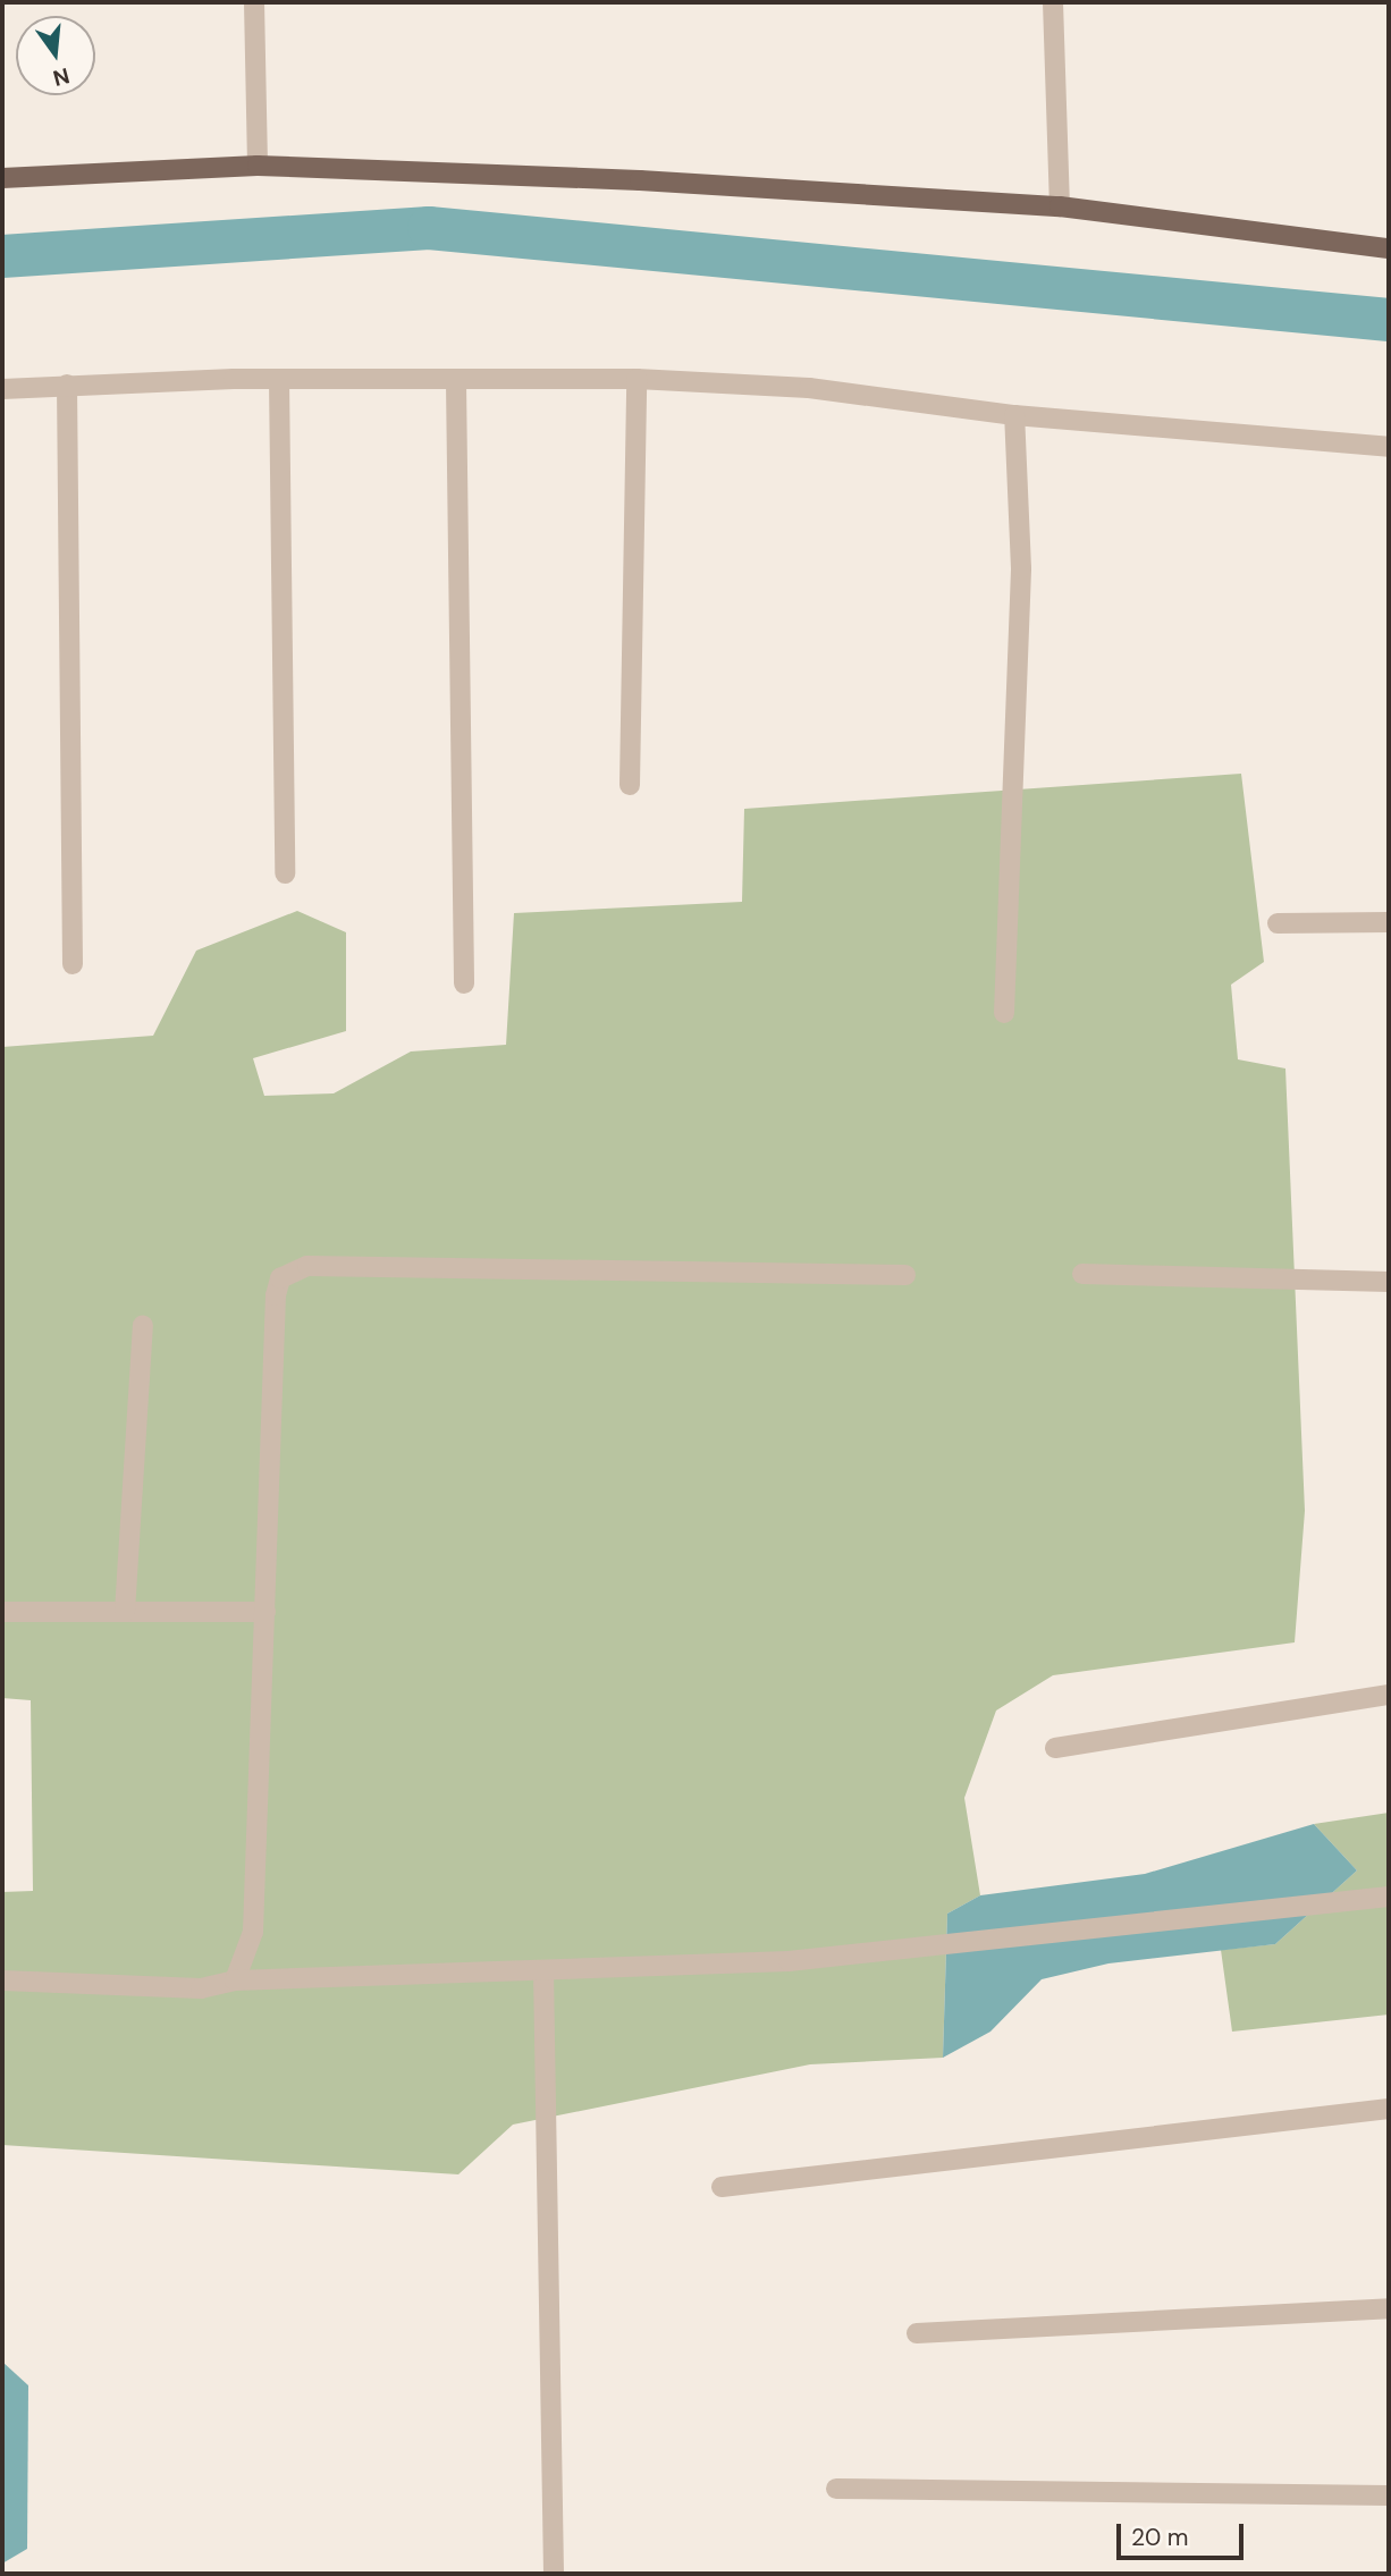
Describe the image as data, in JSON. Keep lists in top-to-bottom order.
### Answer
{
  "scale_bar": "20 m",
  "north": "bottom"
}
